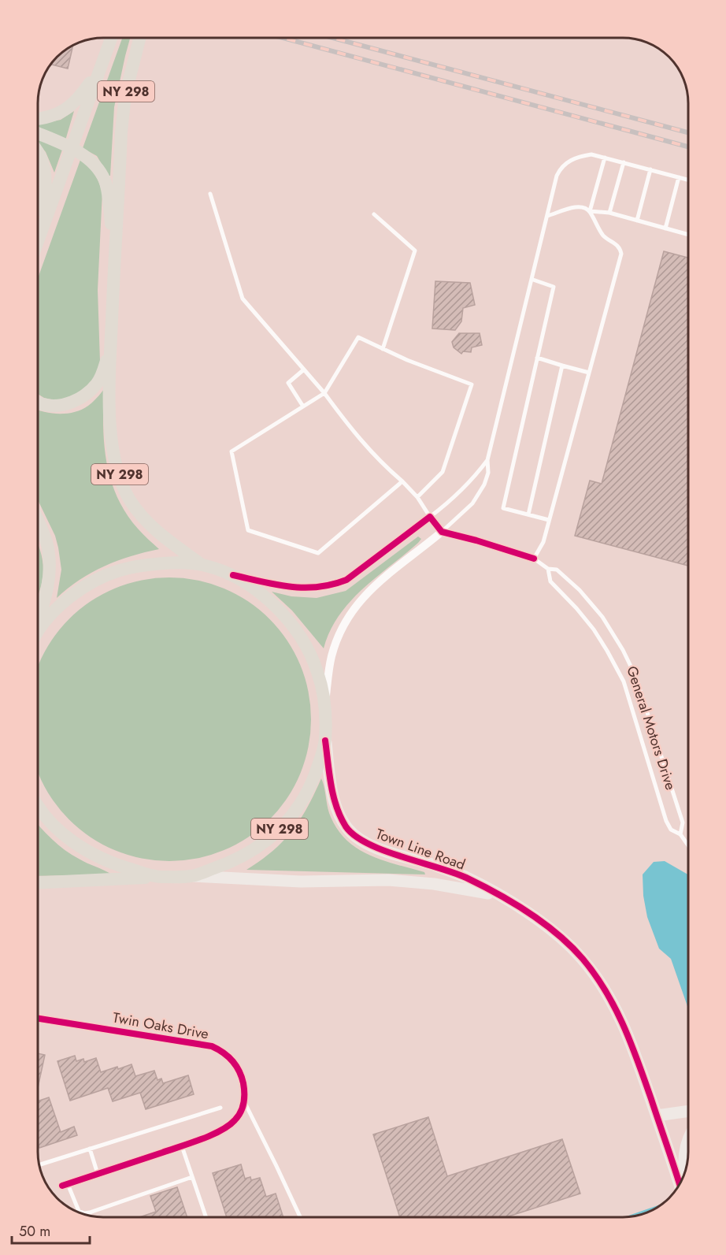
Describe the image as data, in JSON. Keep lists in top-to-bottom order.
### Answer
{
  "streets": {
    "main road": ["NY 298"],
    "street": ["General Motors Drive", "Town Line Road", "Twin Oaks Drive"]
  },
  "crossings": [
    ["NY 298", "Town Line Road"]
  ],
  "scale_bar": "50 m"
}
